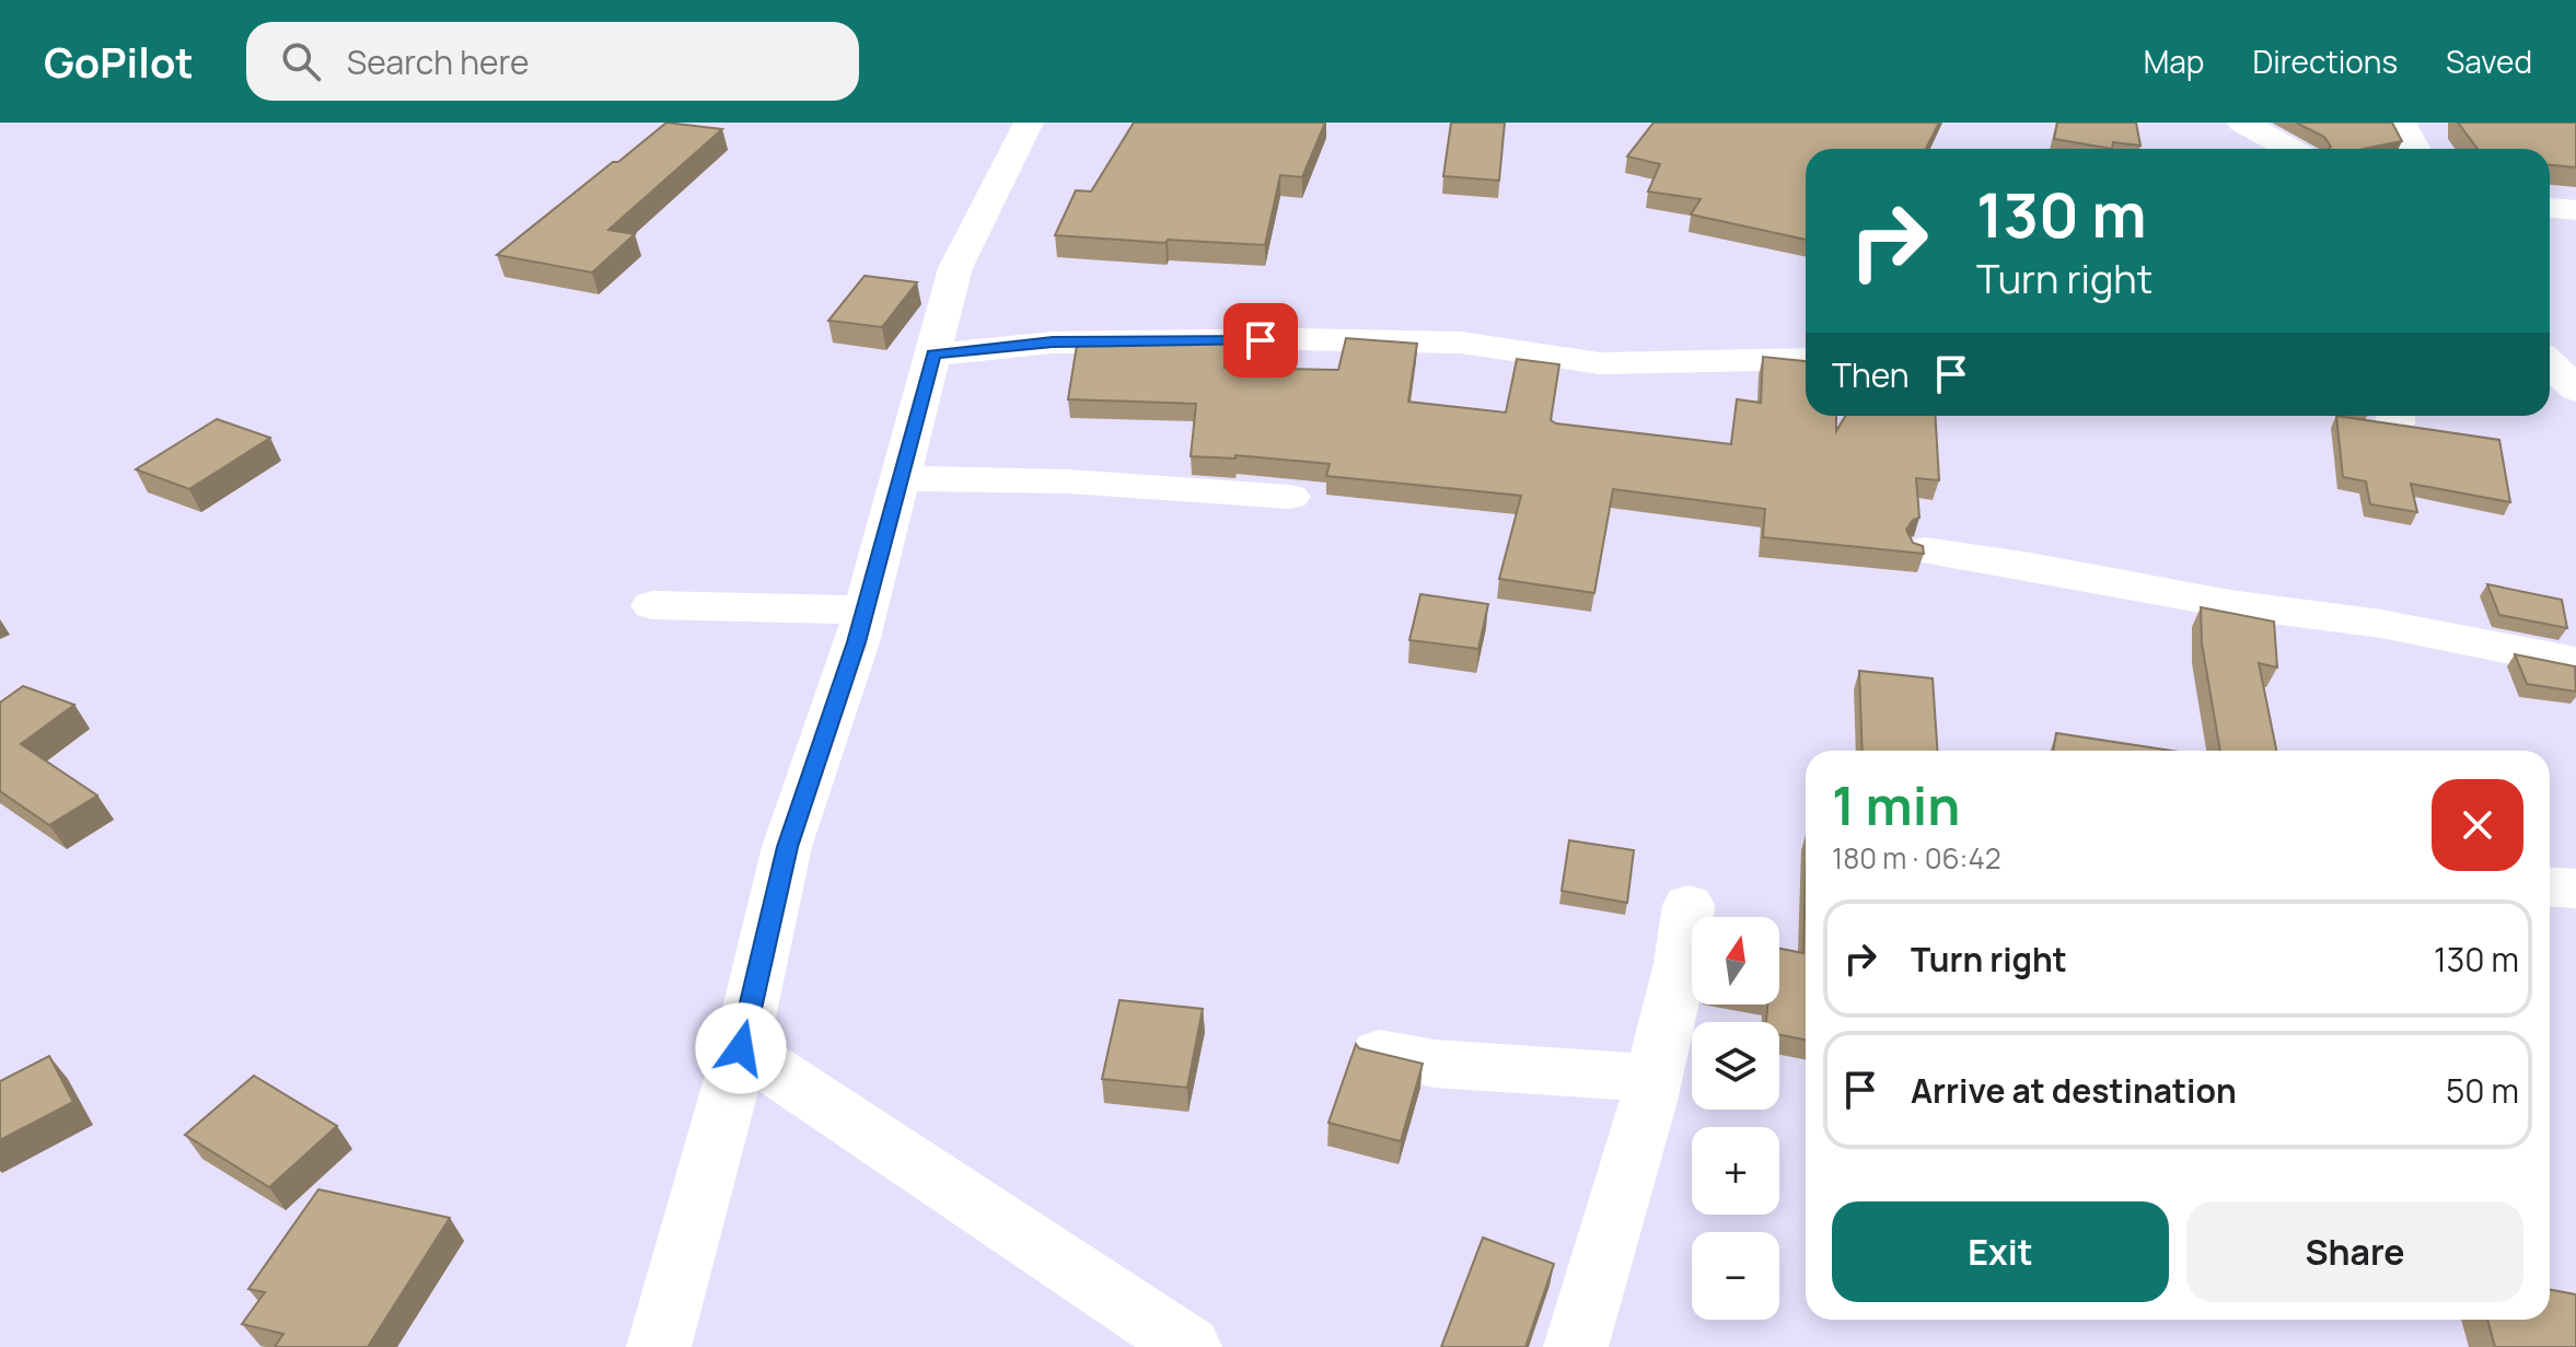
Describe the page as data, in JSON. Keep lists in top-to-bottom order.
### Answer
{
  "north": "top",
  "page": {
    "header": "GoPilot",
    "search": "Search here",
    "nav": ["Map", "Directions", "Saved"],
    "turn": ["130 m", "Turn right"],
    "then": "Then",
    "heading": ["1 min", "180 m · 06:42"],
    "list": [
      {
        "name": "Turn right",
        "value": "130 m"
      },
      {
        "name": "Arrive at destination",
        "value": "50 m"
      }
    ],
    "map_buttons": ["+", "−"],
    "buttons": ["Exit", "Share"]
  }
}
